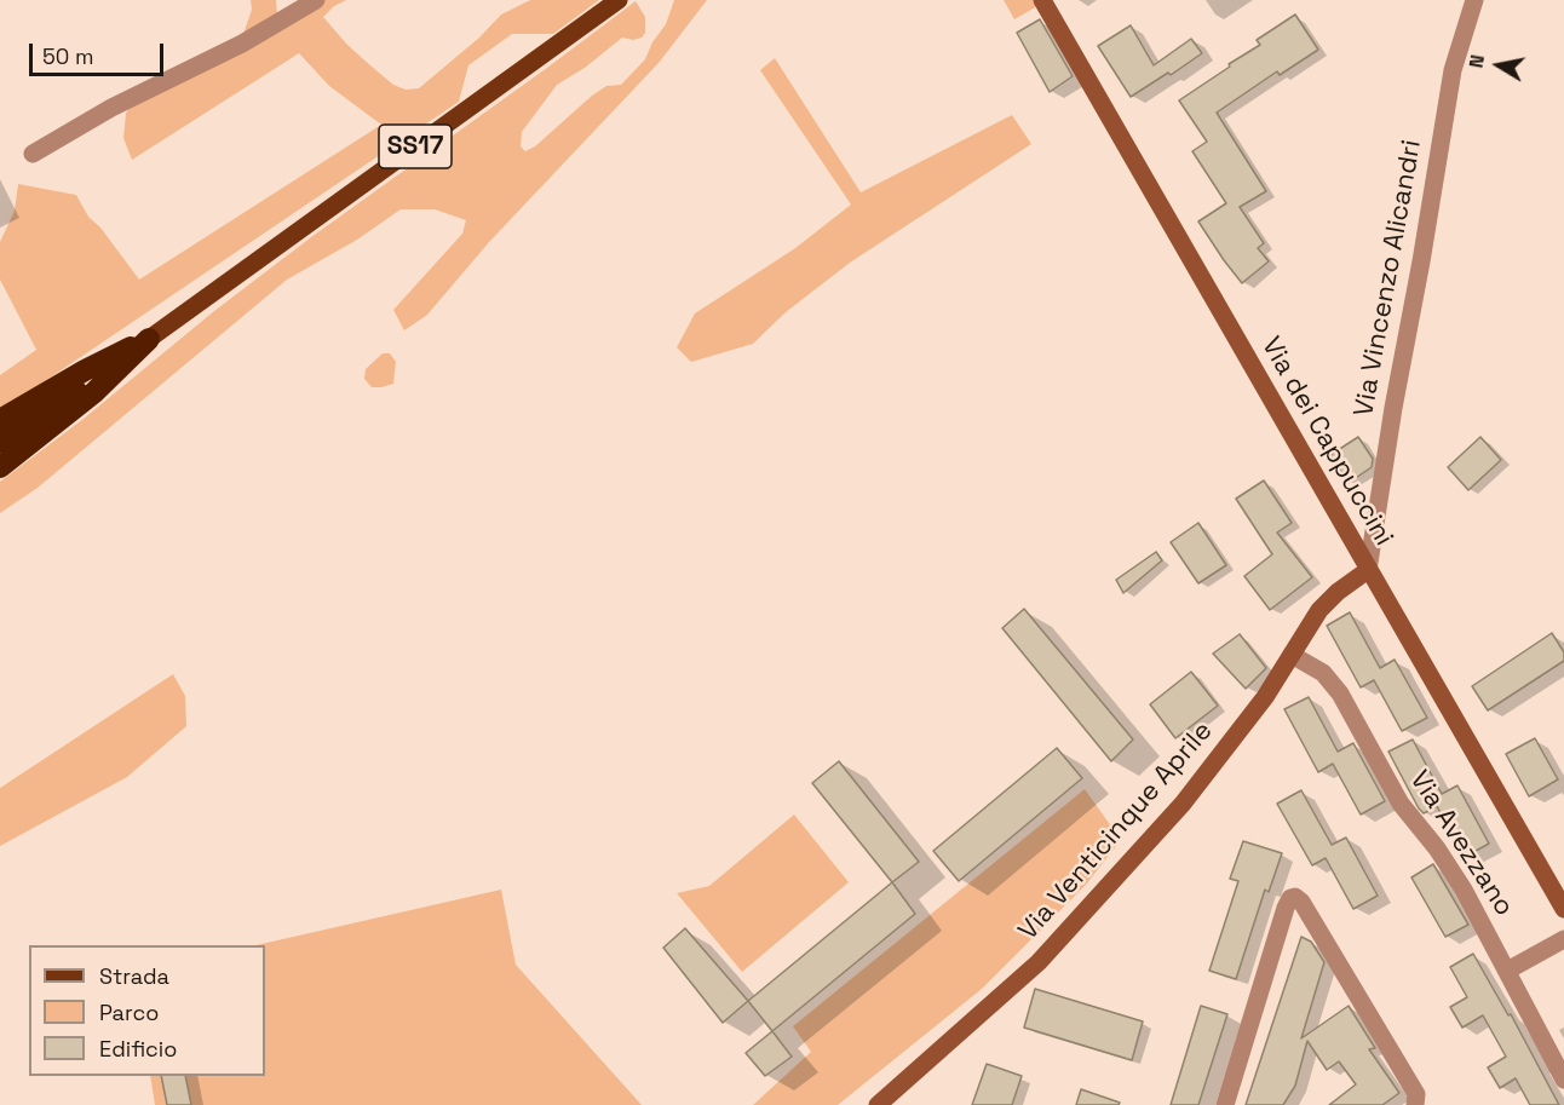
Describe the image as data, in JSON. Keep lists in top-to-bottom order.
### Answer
{
  "streets": {
    "highway": ["SS17"],
    "street": [
      "Via Vincenzo Alicandri",
      "Via dei Cappuccini",
      "Via Venticinque Aprile",
      "Via Avezzano"
    ]
  },
  "crossings": [
    ["Via Vincenzo Alicandri", "Via dei Cappuccini"],
    ["Via Vincenzo Alicandri", "Via Venticinque Aprile"],
    ["Via dei Cappuccini", "Via Venticinque Aprile"],
    ["Via Venticinque Aprile", "Via Avezzano"]
  ],
  "legend": ["Strada", "Parco", "Edificio"],
  "scale_bar": "50 m",
  "north": "left"
}
